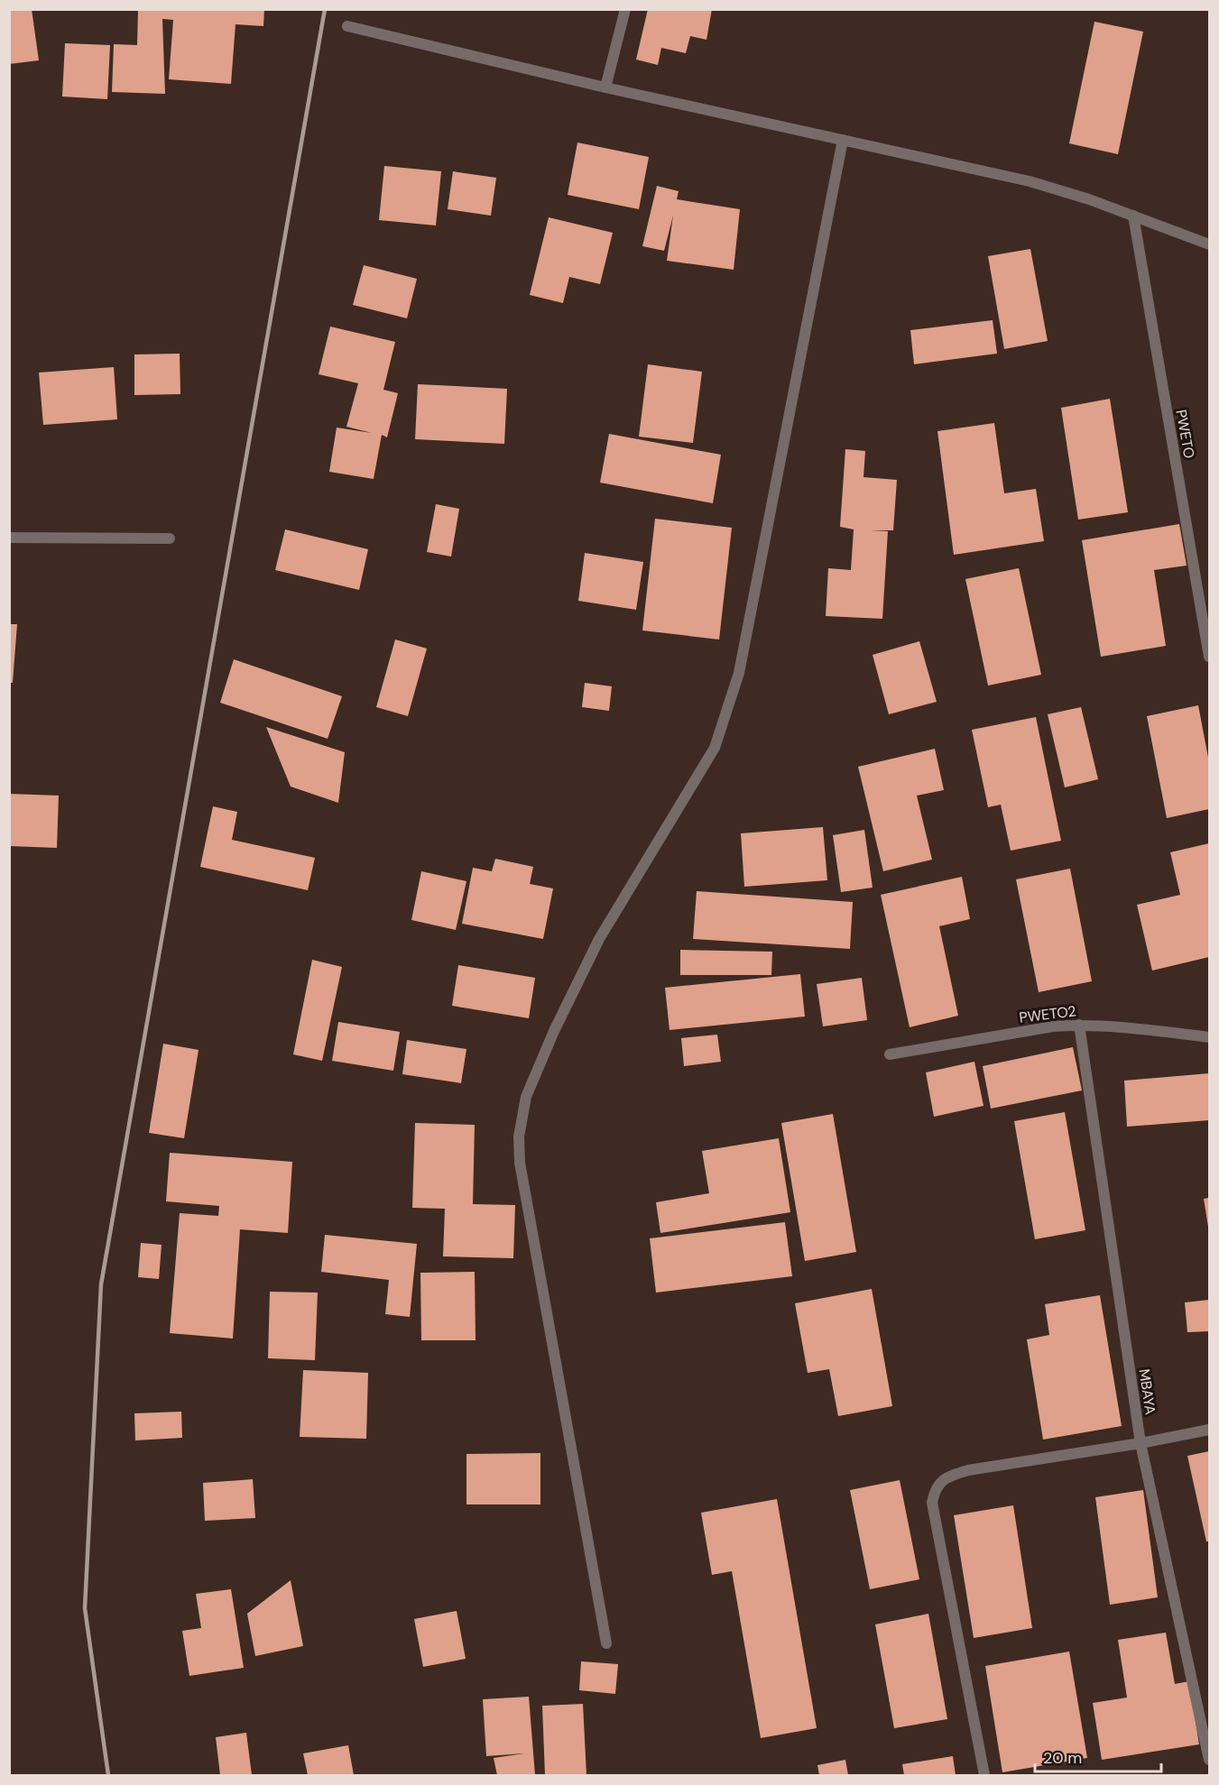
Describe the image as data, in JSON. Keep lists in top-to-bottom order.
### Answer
{
  "streets": {
    "street": ["PWETO", "PWETO2", "MBAYA"]
  },
  "crossings": [
    ["PWETO2", "MBAYA"]
  ],
  "scale_bar": "20 m"
}
